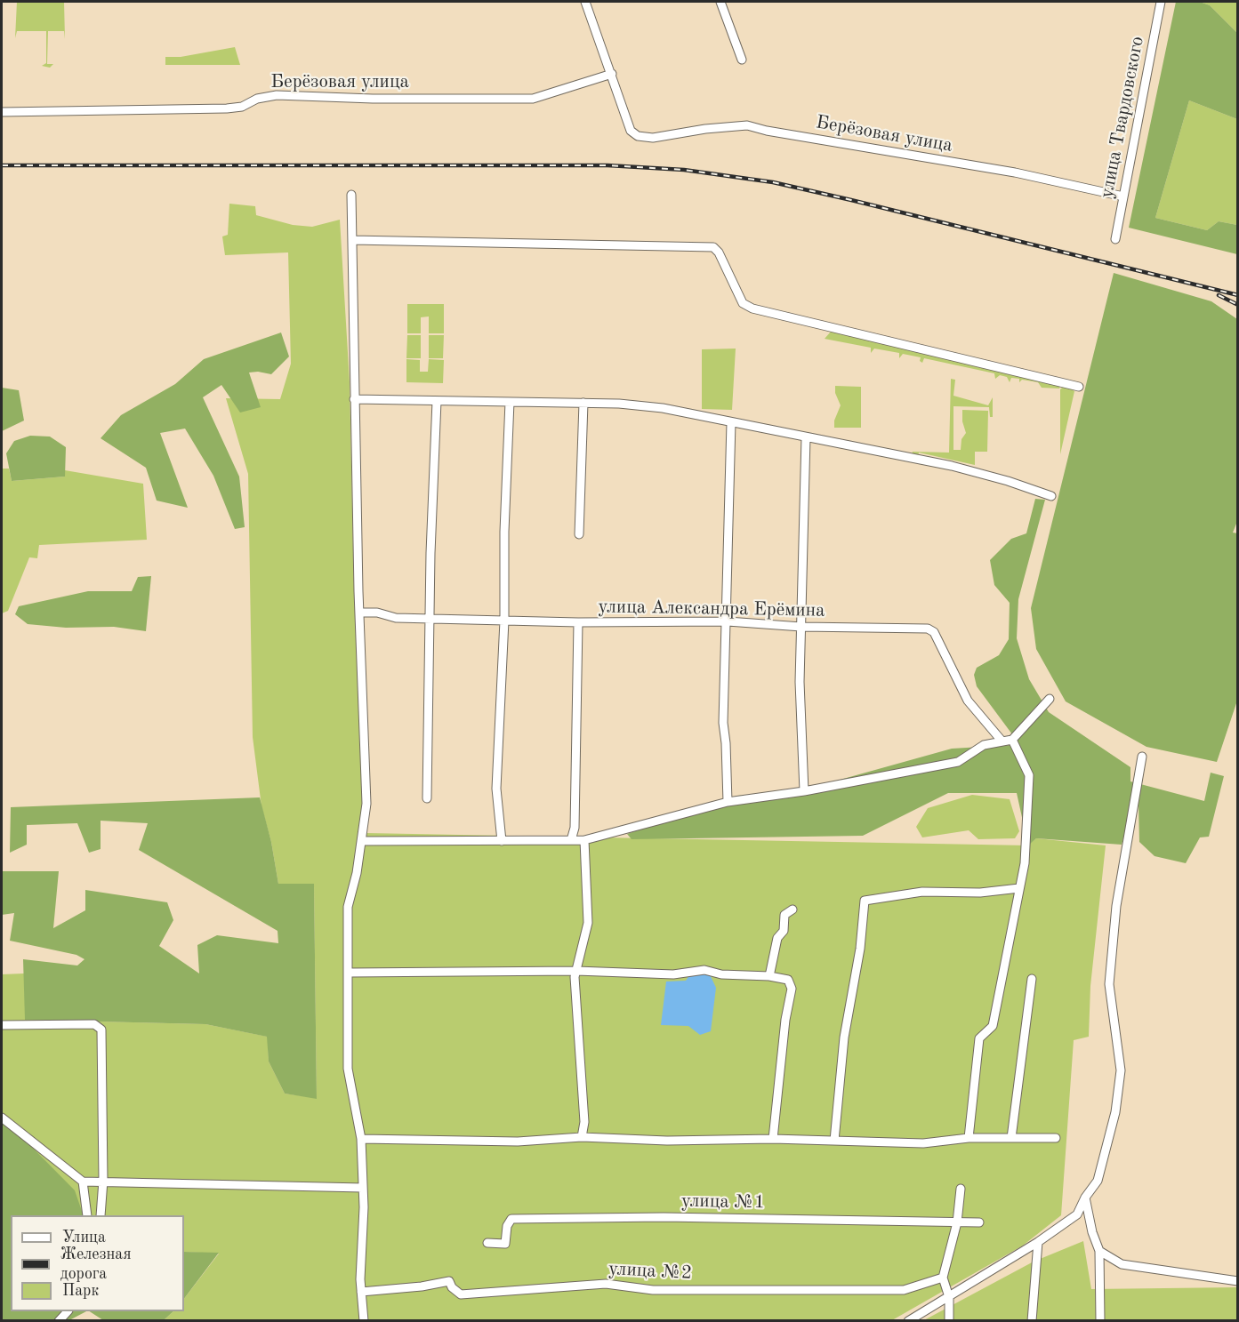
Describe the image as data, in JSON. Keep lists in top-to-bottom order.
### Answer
{
  "streets": {
    "street": [
      "Берёзовая улица",
      "улица Твардовского",
      "улица Александра Ерёмина",
      "улица №1",
      "улица №2"
    ]
  },
  "crossings": [
    ["Берёзовая улица", "улица Твардовского"]
  ],
  "legend": ["Улица", "Железная дорога", "Парк"]
}
